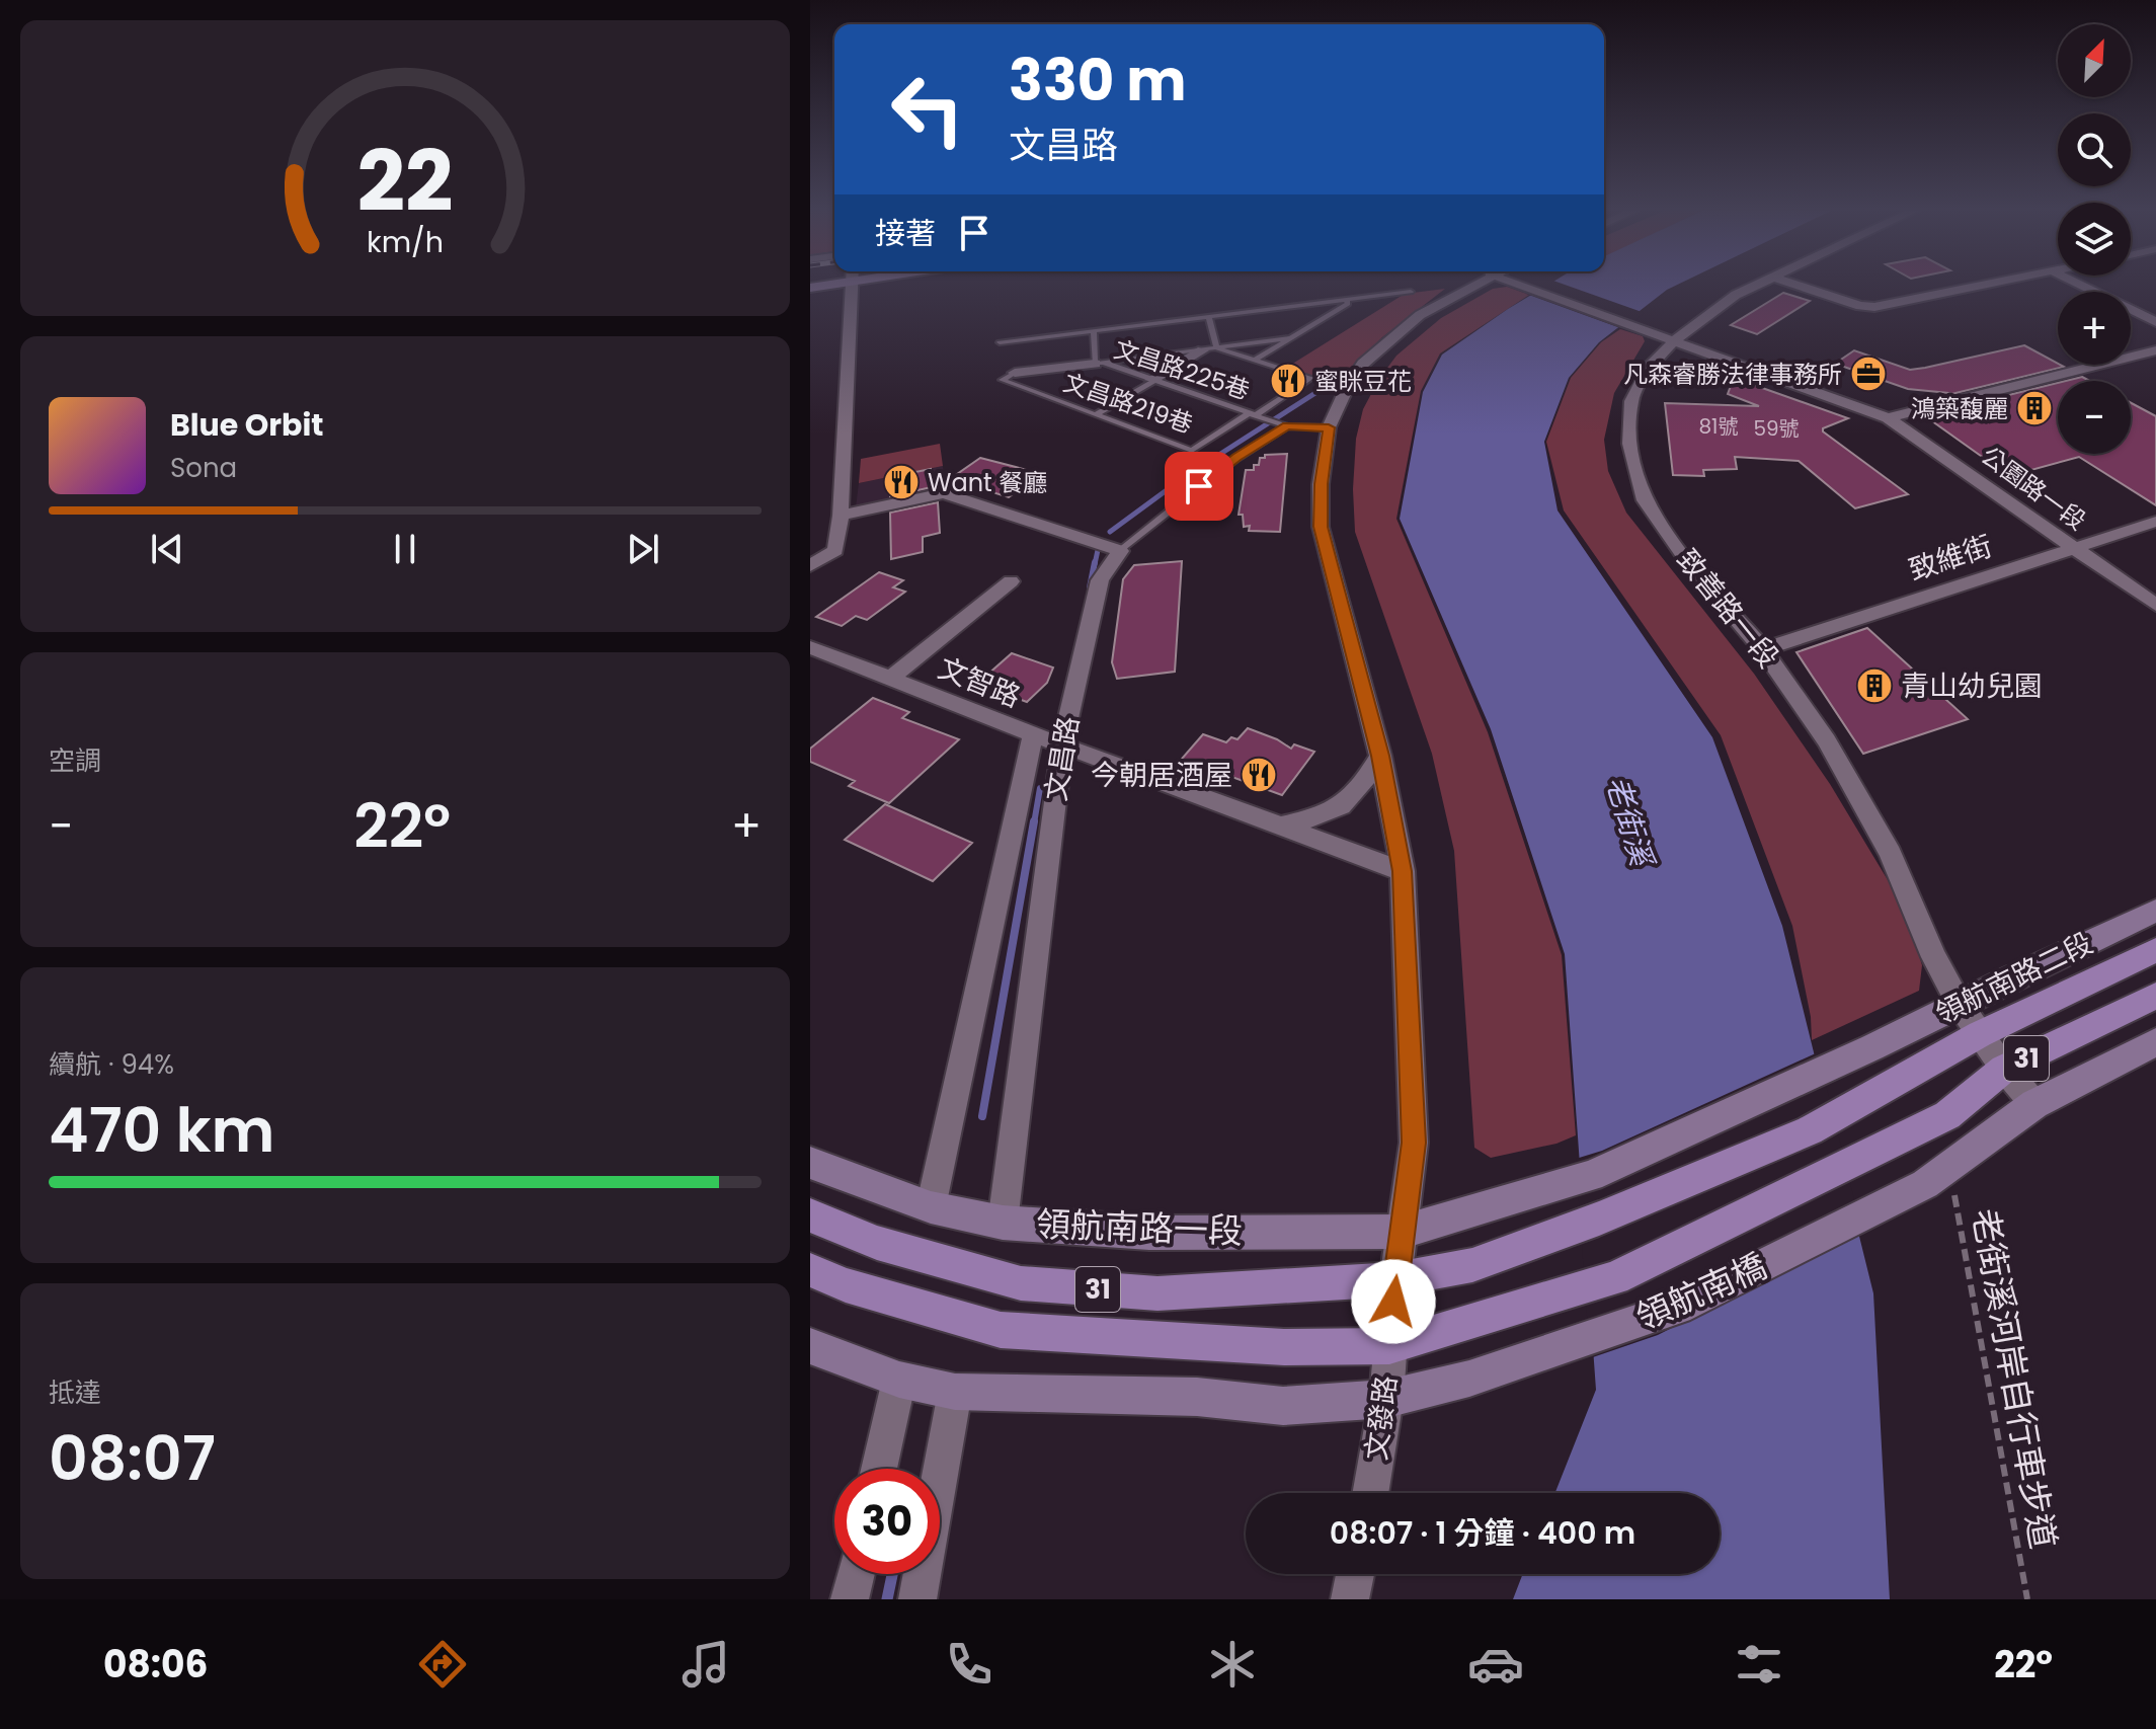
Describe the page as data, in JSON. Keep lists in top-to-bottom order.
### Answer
{
  "streets": {
    "main road": [
      "領航南路二段",
      "31",
      "領航南路一段",
      "領航南橋"
    ],
    "street": [
      "公園路一段",
      "致維街",
      "致善路一段",
      "文智路",
      "文昌路",
      "文發路"
    ],
    "lane": ["文昌路225巷", "文昌路219巷"],
    "path": ["老街溪河岸自行車步道"]
  },
  "crossings": [
    ["文昌路225巷", "文昌路219巷"],
    ["文昌路225巷", "文昌路"],
    ["公園路一段", "致維街"],
    ["公園路一段", "致善路一段"],
    ["致維街", "致善路一段"],
    ["致善路一段", "領航南路二段"],
    ["致善路一段", "31"],
    ["致善路一段", "領航南橋"],
    ["文智路", "文昌路"],
    ["文智路", "文發路"],
    ["文昌路", "領航南路一段"],
    ["領航南路二段", "領航南路一段"],
    ["31", "領航南橋"],
    ["31", "老街溪河岸自行車步道"],
    ["31", "文發路"],
    ["領航南路一段", "文發路"],
    ["領航南橋", "老街溪河岸自行車步道"],
    ["領航南橋", "文發路"]
  ],
  "water": ["老街溪"],
  "places": {
    "office": ["凡森睿勝法律事務所"],
    "restaurant": ["蜜眯豆花", "Want 餐廳", "今朝居酒屋"],
    "building": ["鴻築馥麗", "青山幼兒園"]
  },
  "house_numbers": ["81號", "59號"],
  "north": "top right",
  "page": {
    "map_buttons": ["+", "−"],
    "turn": ["330 m", "文昌路"],
    "then": "接著",
    "song": ["Blue Orbit", "Sona"],
    "tile": [
      "空調",
      ["續航 · 94%", "470 km"],
      ["抵達", "08:07"]
    ],
    "heat": ["−", "22°", "+"],
    "limit": "30",
    "trip": "08:07 · 1 分鐘 · 400 m",
    "tabs": ["08:06", "22°"],
    "gauge": ["22", "km/h"]
  }
}
